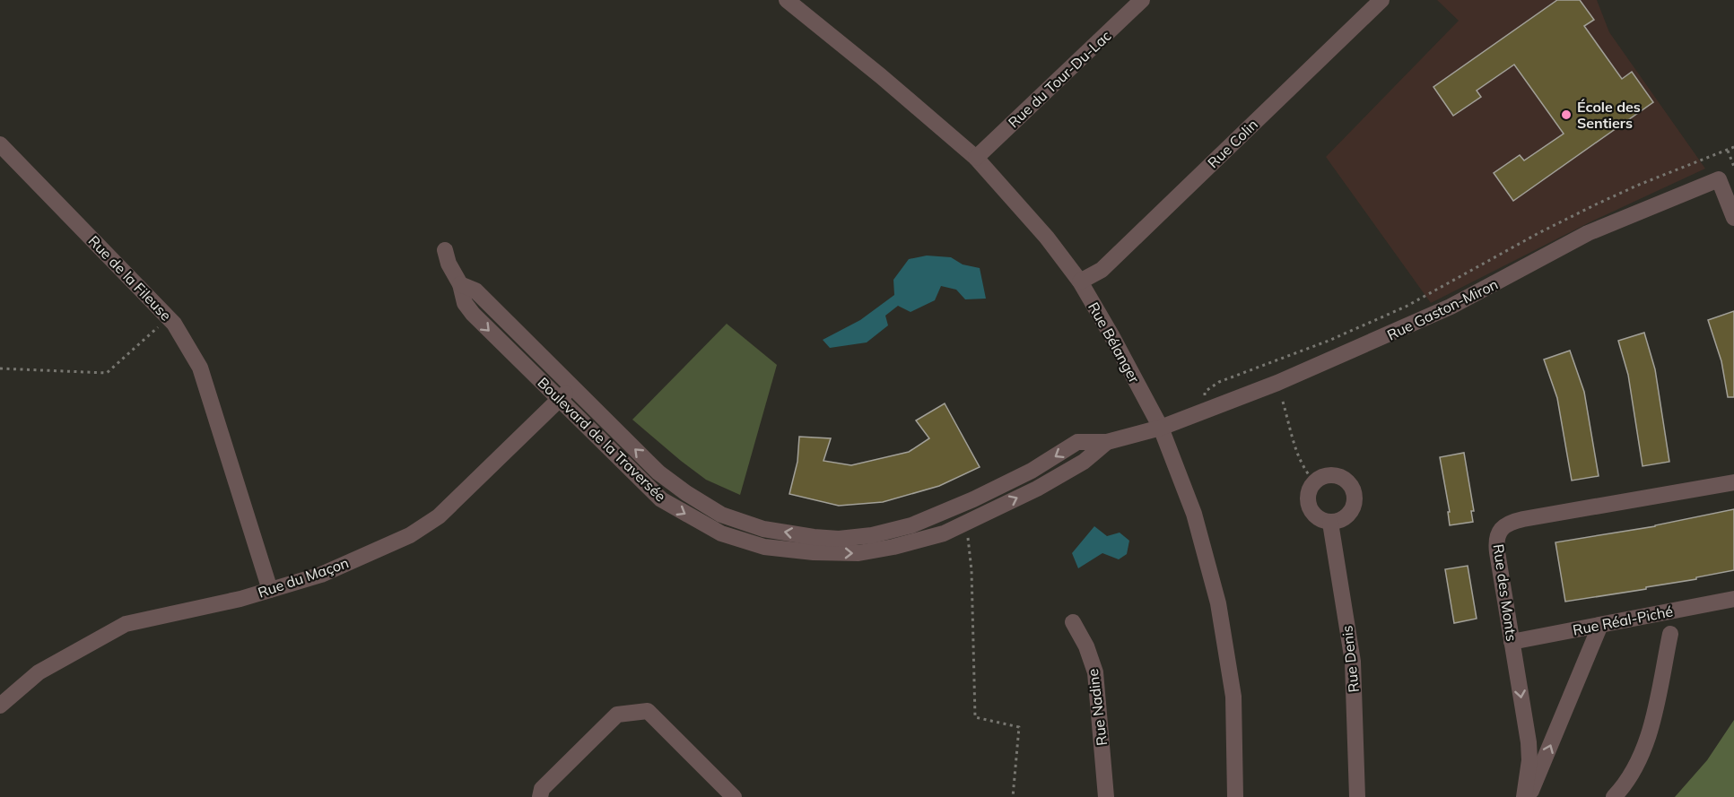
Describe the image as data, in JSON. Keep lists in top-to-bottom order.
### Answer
{
  "streets": {
    "street": [
      "Rue du Tour-Du-Lac",
      "Rue Colin",
      "Rue de la Fileuse",
      "Rue Gaston-Miron",
      "Rue Bélanger",
      "Boulevard de la Traversée",
      "Rue du Maçon",
      "Rue des Monts",
      "Rue Réal-Piché",
      "Rue Denis",
      "Rue Nadine"
    ]
  },
  "crossings": [
    ["Rue du Tour-Du-Lac", "Rue Bélanger"],
    ["Rue Colin", "Rue Bélanger"],
    ["Rue de la Fileuse", "Rue du Maçon"],
    ["Rue Gaston-Miron", "Rue Bélanger"],
    ["Rue Gaston-Miron", "Boulevard de la Traversée"],
    ["Rue Bélanger", "Boulevard de la Traversée"],
    ["Boulevard de la Traversée", "Rue du Maçon"],
    ["Rue des Monts", "Rue Réal-Piché"]
  ],
  "places": ["École des Sentiers"]
}
